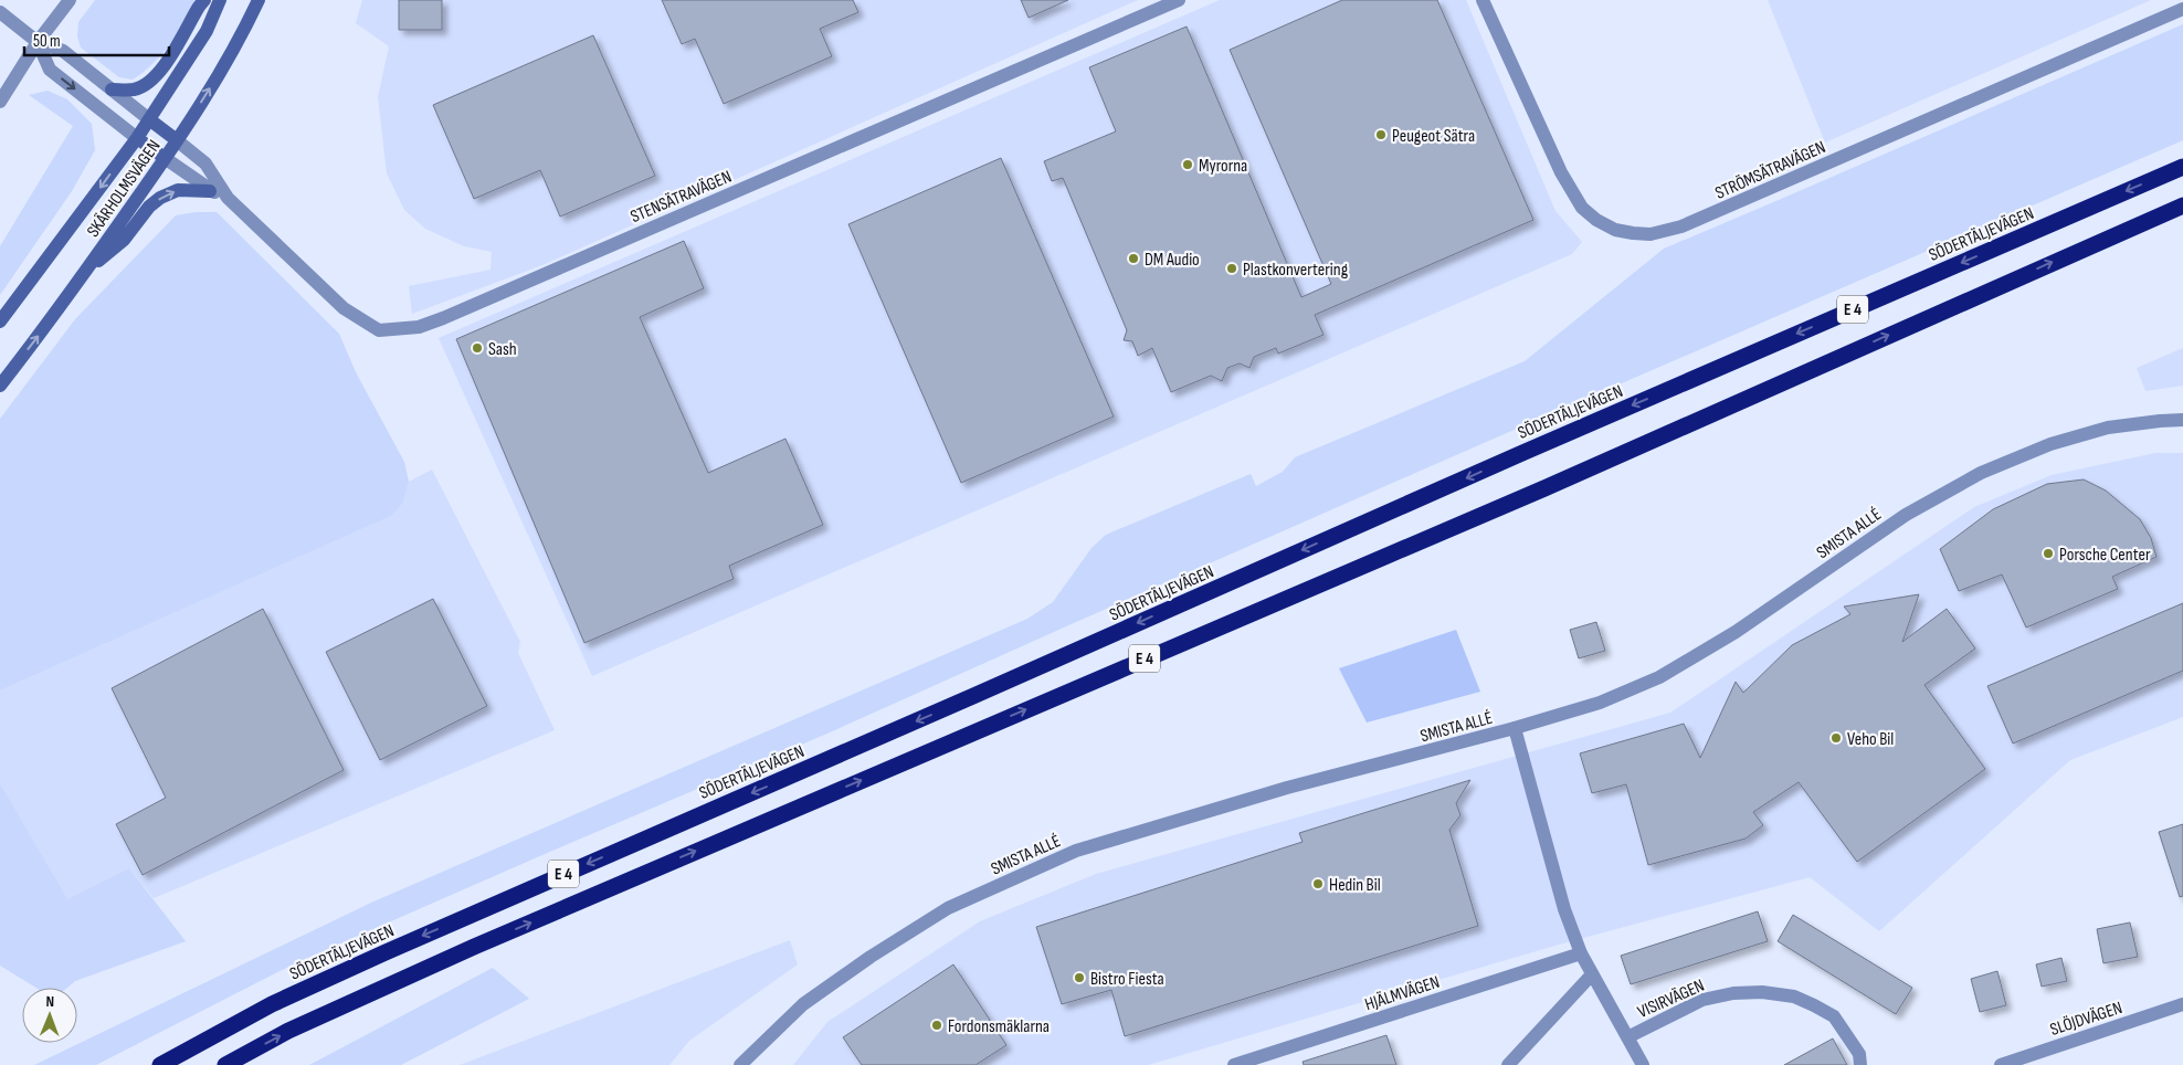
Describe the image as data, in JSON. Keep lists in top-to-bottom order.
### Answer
{
  "streets": {
    "highway": ["SÖDERTÄLJEVÄGEN", "E 4"],
    "main road": ["SKÄRHOLMSVÄGEN"],
    "street": [
      "STRÖMSÄTRAVÄGEN",
      "STENSÄTRAVÄGEN",
      "SMISTA ALLÉ",
      "HJÄLMVÄGEN",
      "VISIRVÄGEN",
      "SLÖJDVÄGEN"
    ]
  },
  "crossings": [
    ["SKÄRHOLMSVÄGEN", "STENSÄTRAVÄGEN"],
    ["SMISTA ALLÉ", "VISIRVÄGEN"],
    ["HJÄLMVÄGEN", "VISIRVÄGEN"]
  ],
  "places": [
    "Peugeot Sätra",
    "Myrorna",
    "DM Audio",
    "Plastkonvertering",
    "Sash",
    "Porsche Center",
    "Veho Bil",
    "Hedin Bil",
    "Bistro Fiesta",
    "Fordonsmäklarna"
  ],
  "scale_bar": "50 m",
  "north": "top"
}
